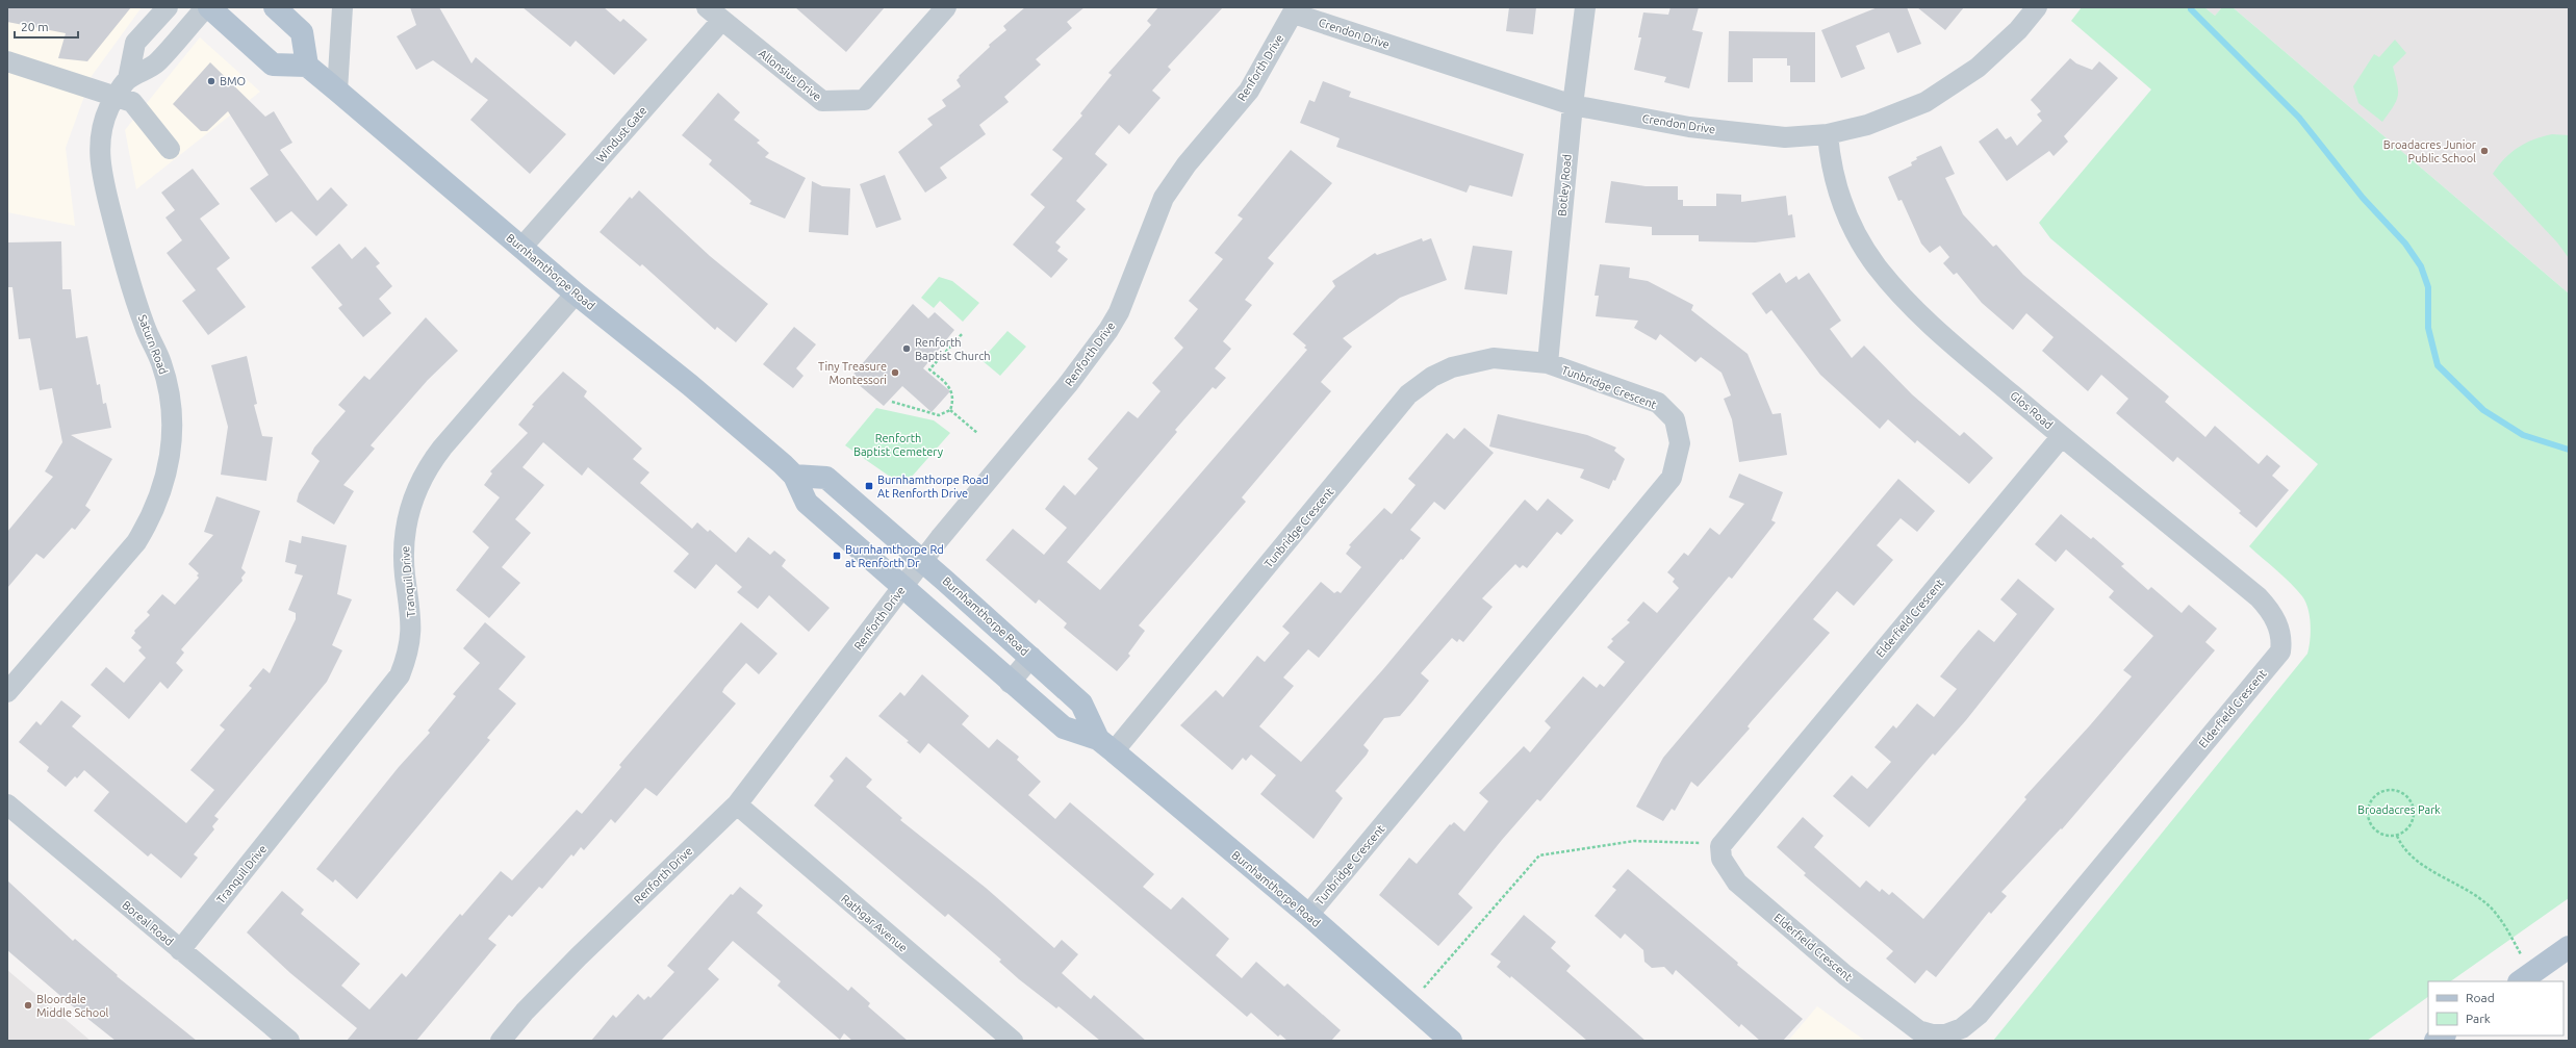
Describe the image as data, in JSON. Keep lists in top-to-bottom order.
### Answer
{
  "streets": {
    "main road": ["Burnhamthorpe Road"],
    "street": [
      "Crendon Drive",
      "Renforth Drive",
      "Allonsius Drive",
      "Windust Gate",
      "Botley Road",
      "Saturn Road",
      "Tunbridge Crescent",
      "Glos Road",
      "Tranquil Drive",
      "Elderfield Crescent",
      "Boreal Road",
      "Rathgar Avenue"
    ]
  },
  "crossings": [
    ["Crendon Drive", "Renforth Drive"],
    ["Crendon Drive", "Botley Road"],
    ["Crendon Drive", "Glos Road"],
    ["Renforth Drive", "Burnhamthorpe Road"],
    ["Renforth Drive", "Rathgar Avenue"],
    ["Allonsius Drive", "Windust Gate"],
    ["Windust Gate", "Burnhamthorpe Road"],
    ["Botley Road", "Tunbridge Crescent"],
    ["Burnhamthorpe Road", "Tunbridge Crescent"],
    ["Burnhamthorpe Road", "Tranquil Drive"],
    ["Glos Road", "Elderfield Crescent"],
    ["Tranquil Drive", "Boreal Road"]
  ],
  "parks": ["Renforth Baptist Cemetery", "Broadacres Park"],
  "places": {
    "other": [
      "BMO",
      "Broadacres Junior Public School",
      "Renforth Baptist Church",
      "Tiny Treasure Montessori",
      "Bloordale Middle School"
    ],
    "transit": ["Burnhamthorpe Road At Renforth Drive", "Burnhamthorpe Rd at Renforth Dr"]
  },
  "legend": ["Road", "Park"],
  "scale_bar": "20 m"
}
